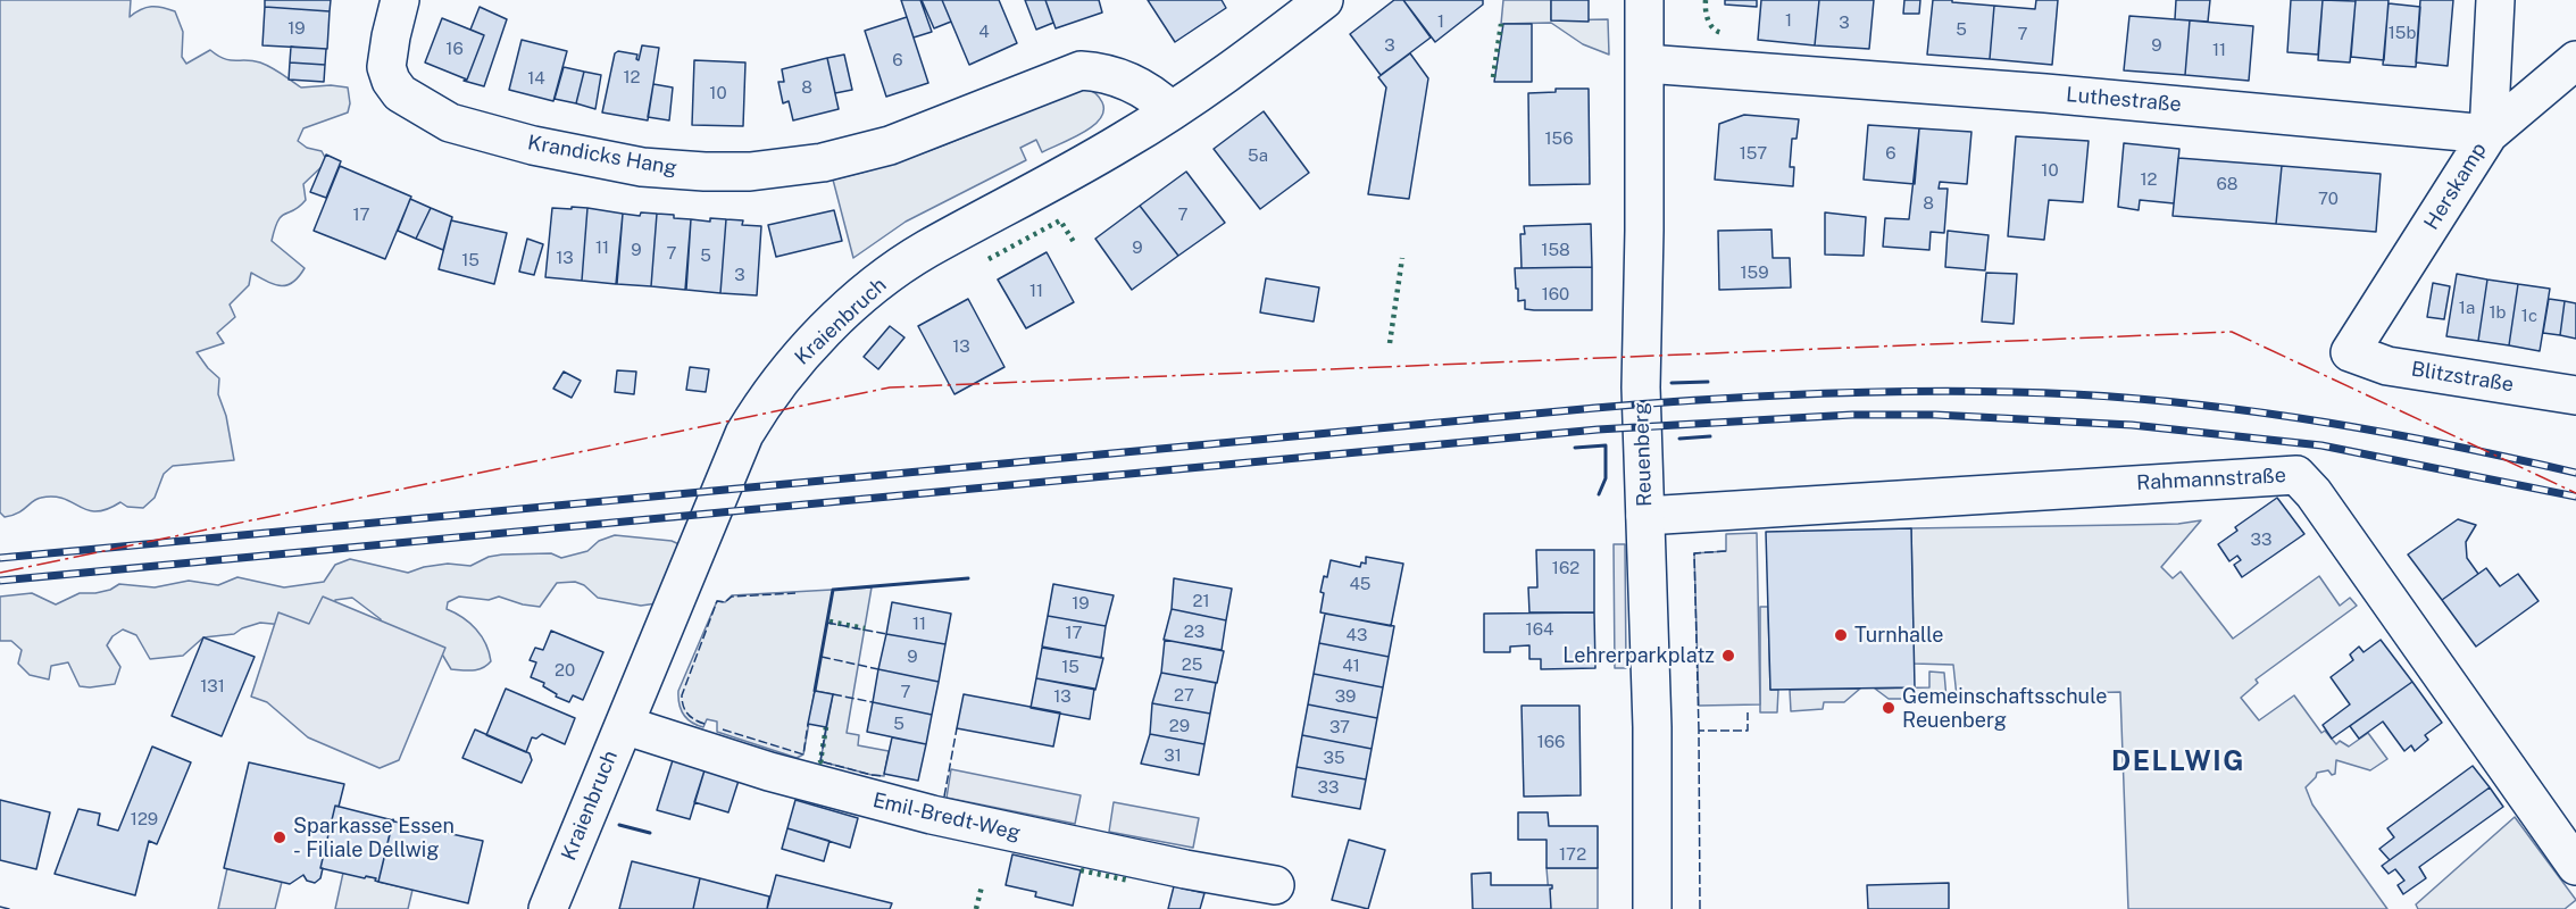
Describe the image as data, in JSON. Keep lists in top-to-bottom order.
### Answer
{
  "streets": {
    "street": [
      "Luthestraße",
      "Krandicks Hang",
      "Herskamp",
      "Kraienbruch",
      "Blitzstraße",
      "Reuenberg",
      "Rahmannstraße",
      "Emil-Bredt-Weg"
    ]
  },
  "crossings": [
    ["Luthestraße", "Herskamp"],
    ["Luthestraße", "Reuenberg"],
    ["Krandicks Hang", "Kraienbruch"],
    ["Herskamp", "Blitzstraße"],
    ["Kraienbruch", "Emil-Bredt-Weg"],
    ["Reuenberg", "Rahmannstraße"]
  ],
  "districts": ["DELLWIG"],
  "places": [
    "Turnhalle",
    "Lehrerparkplatz",
    "Gemeinschaftsschule Reuenberg",
    "Sparkasse Essen - Filiale Dellwig"
  ],
  "house_numbers": [
    "1",
    "1",
    "3",
    "19",
    "5",
    "4",
    "15b",
    "7",
    "3",
    "9",
    "16",
    "11",
    "6",
    "12",
    "14",
    "8",
    "10",
    "156",
    "157",
    "6",
    "5a",
    "10",
    "12",
    "68",
    "70",
    "8",
    "17",
    "7",
    "11",
    "9",
    "9",
    "158",
    "7",
    "5",
    "13",
    "15",
    "159",
    "3",
    "11",
    "160",
    "1a",
    "1b",
    "1c",
    "13",
    "33",
    "162",
    "45",
    "21",
    "19",
    "11",
    "164",
    "23",
    "17",
    "43",
    "9",
    "25",
    "41",
    "15",
    "20",
    "131",
    "7",
    "27",
    "13",
    "39",
    "5",
    "29",
    "37",
    "166",
    "31",
    "35",
    "33",
    "129",
    "172"
  ]
}
